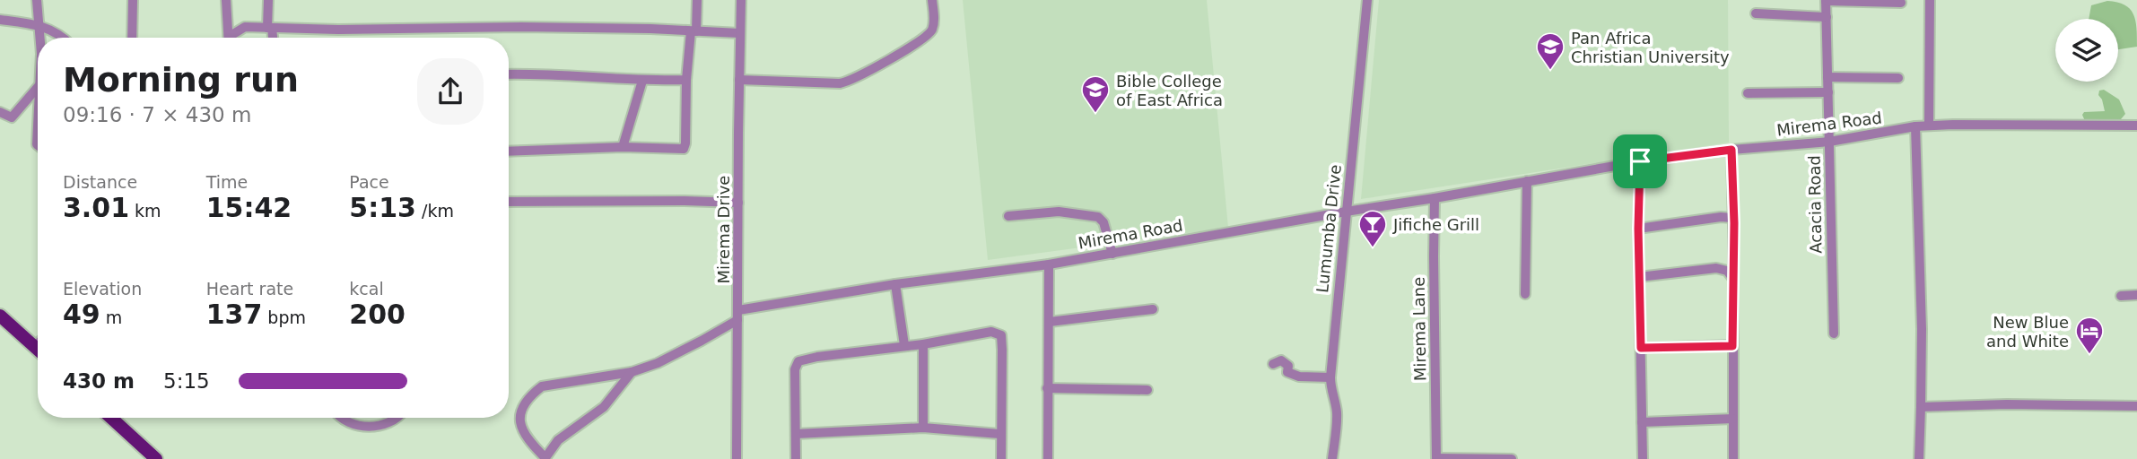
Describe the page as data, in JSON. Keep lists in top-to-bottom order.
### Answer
{
  "streets": {
    "street": [
      "Mirema Road",
      "Acacia Road",
      "Lumumba Drive",
      "Mirema Drive",
      "Mirema Lane"
    ]
  },
  "crossings": [
    ["Mirema Road", "Acacia Road"],
    ["Mirema Road", "Lumumba Drive"],
    ["Mirema Road", "Mirema Drive"],
    ["Mirema Road", "Mirema Lane"]
  ],
  "places": {
    "school or university": ["Pan Africa Christian University", "Bible College of East Africa"],
    "bar": ["Jifiche Grill"],
    "hotel": ["New Blue and White"]
  },
  "page": {
    "heading": ["Morning run", "09:16 · 7 × 430 m"],
    "stats": [
      ["Distance", "3.01 km"],
      ["Time", "15:42"],
      ["Pace", "5:13 /km"],
      ["Elevation", "49 m"],
      ["Heart rate", "137 bpm"],
      ["kcal", "200"]
    ],
    "list": [
      {
        "name": "430 m",
        "note": "5:15"
      }
    ]
  }
}
